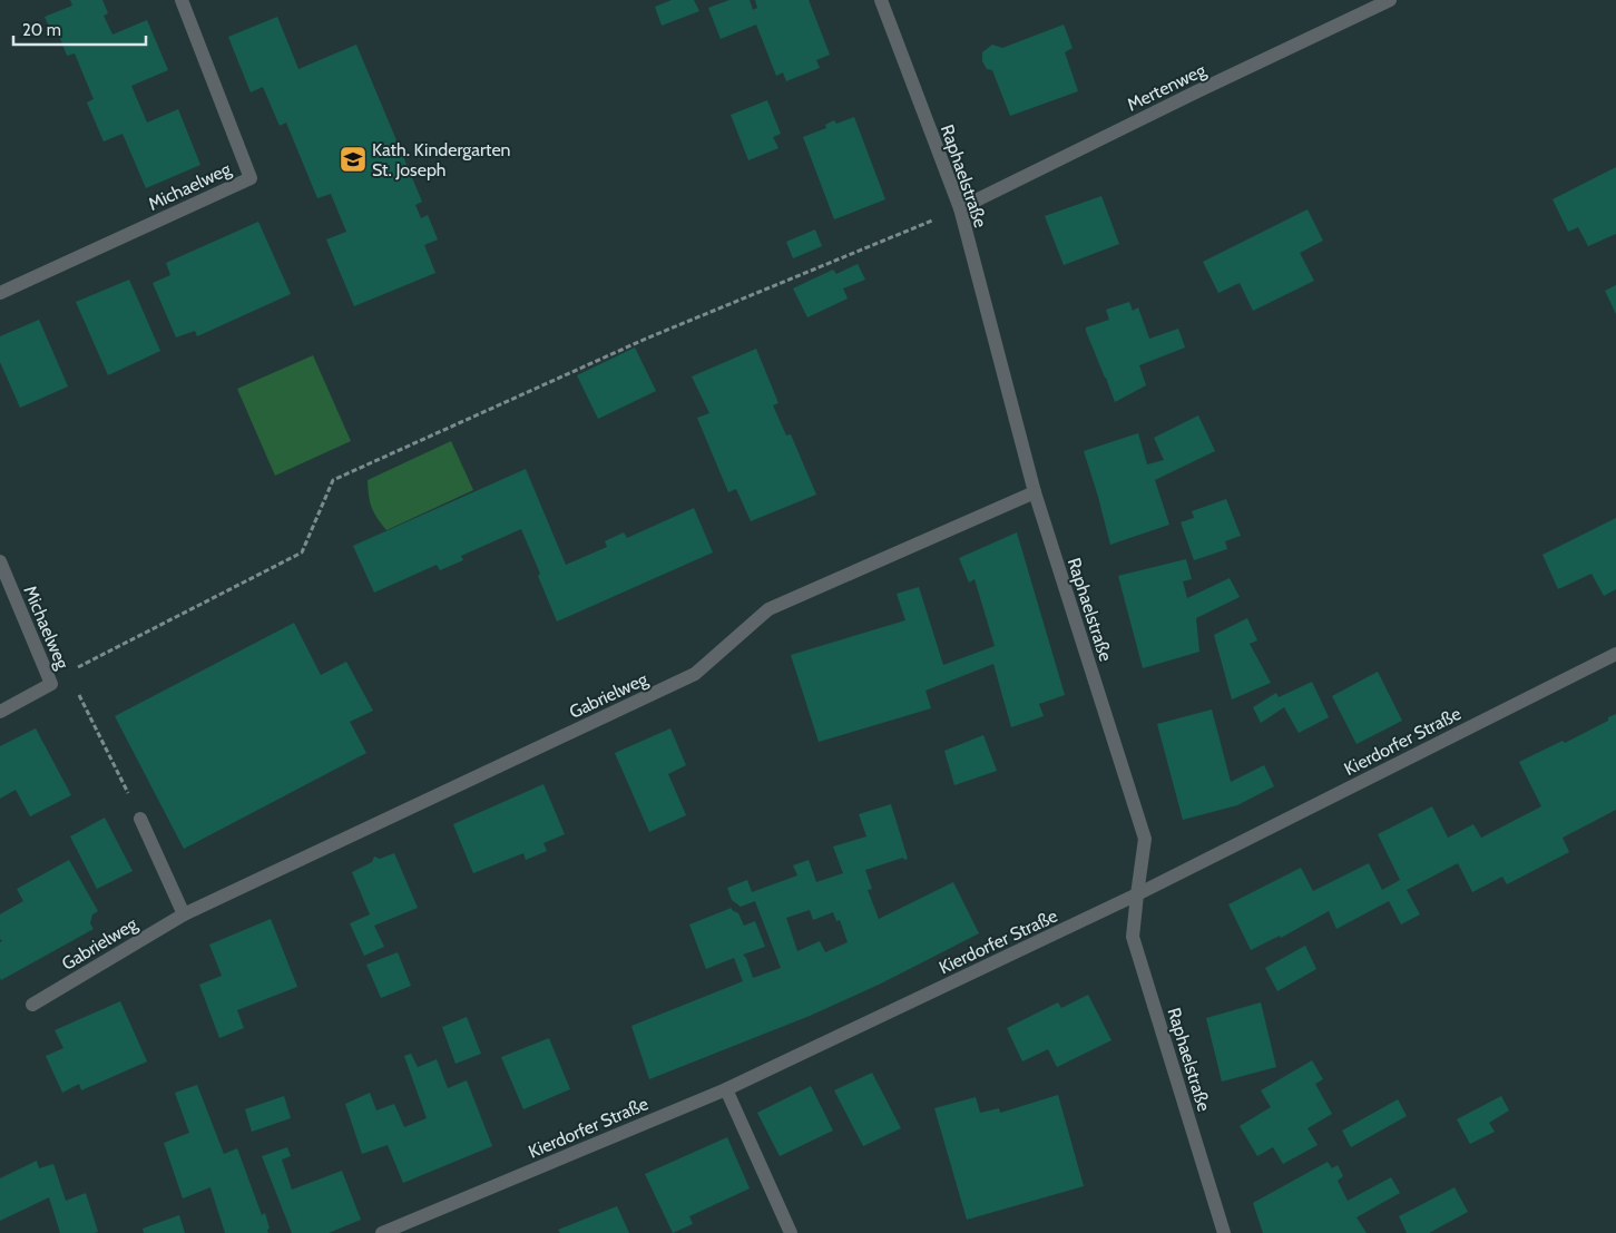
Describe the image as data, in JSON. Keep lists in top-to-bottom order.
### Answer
{
  "streets": {
    "street": [
      "Mertenweg",
      "Raphaelstraße",
      "Michaelweg",
      "Gabrielweg",
      "Kierdorfer Straße"
    ]
  },
  "crossings": [
    ["Mertenweg", "Raphaelstraße"],
    ["Raphaelstraße", "Gabrielweg"],
    ["Raphaelstraße", "Kierdorfer Straße"]
  ],
  "places": {
    "school or university": ["Kath. Kindergarten St. Joseph"]
  },
  "scale_bar": "20 m"
}
